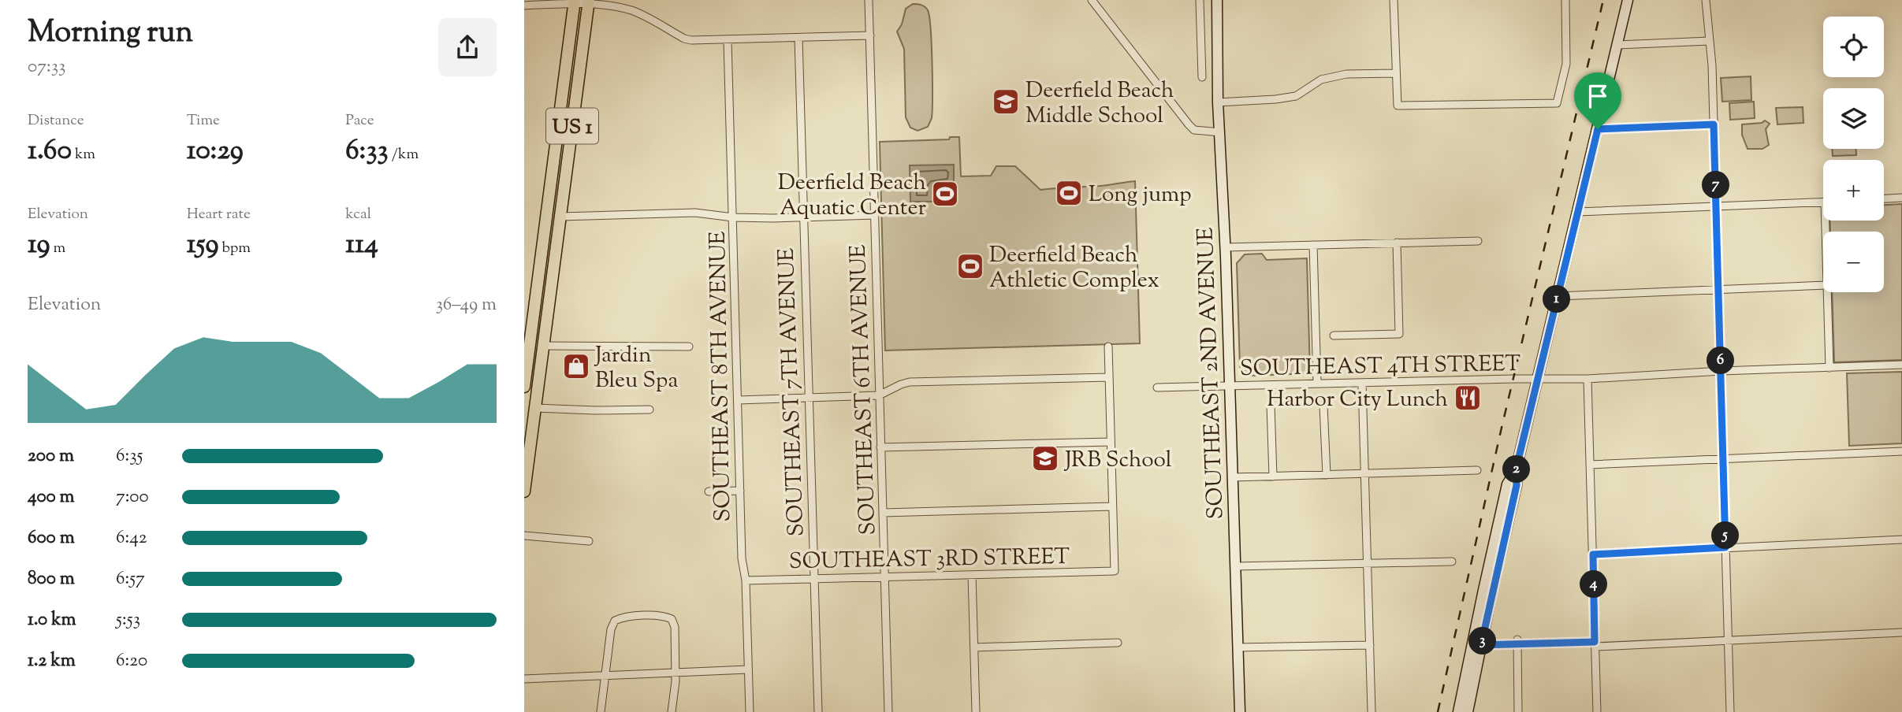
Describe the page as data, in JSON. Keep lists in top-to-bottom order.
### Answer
{
  "streets": {
    "main road": ["US 1", "SOUTHEAST 2ND AVENUE"],
    "street": [
      "SOUTHEAST 4TH STREET",
      "SOUTHEAST 8TH AVENUE",
      "SOUTHEAST 6TH AVENUE",
      "SOUTHEAST 7TH AVENUE",
      "SOUTHEAST 3RD STREET"
    ]
  },
  "crossings": [
    ["SOUTHEAST 4TH STREET", "SOUTHEAST 2ND AVENUE"],
    ["SOUTHEAST 8TH AVENUE", "SOUTHEAST 3RD STREET"],
    ["SOUTHEAST 6TH AVENUE", "SOUTHEAST 3RD STREET"],
    ["SOUTHEAST 7TH AVENUE", "SOUTHEAST 3RD STREET"]
  ],
  "places": {
    "school or university": ["Deerfield Beach Middle School", "JRB School"],
    "sports": ["Long jump", "Deerfield Beach Aquatic Center", "Deerfield Beach Athletic Complex"],
    "shop": ["Jardin Bleu Spa"],
    "restaurant": ["Harbor City Lunch"]
  },
  "page": {
    "heading": ["Morning run", "07:33"],
    "map_buttons": ["+", "−"],
    "stats": [
      ["Distance", "1.60 km"],
      ["Time", "10:29"],
      ["Pace", "6:33 /km"],
      ["Elevation", "19 m"],
      ["Heart rate", "159 bpm"],
      ["kcal", "114"]
    ],
    "pins": [
      "7",
      "1",
      "6",
      "2",
      "5",
      "4",
      "3"
    ],
    "chart": ["Elevation", "36–49 m"],
    "list": [
      {
        "name": "200 m",
        "note": "6:35"
      },
      {
        "name": "400 m",
        "note": "7:00"
      },
      {
        "name": "600 m",
        "note": "6:42"
      },
      {
        "name": "800 m",
        "note": "6:57"
      },
      {
        "name": "1.0 km",
        "note": "5:53"
      },
      {
        "name": "1.2 km",
        "note": "6:20"
      }
    ]
  }
}
